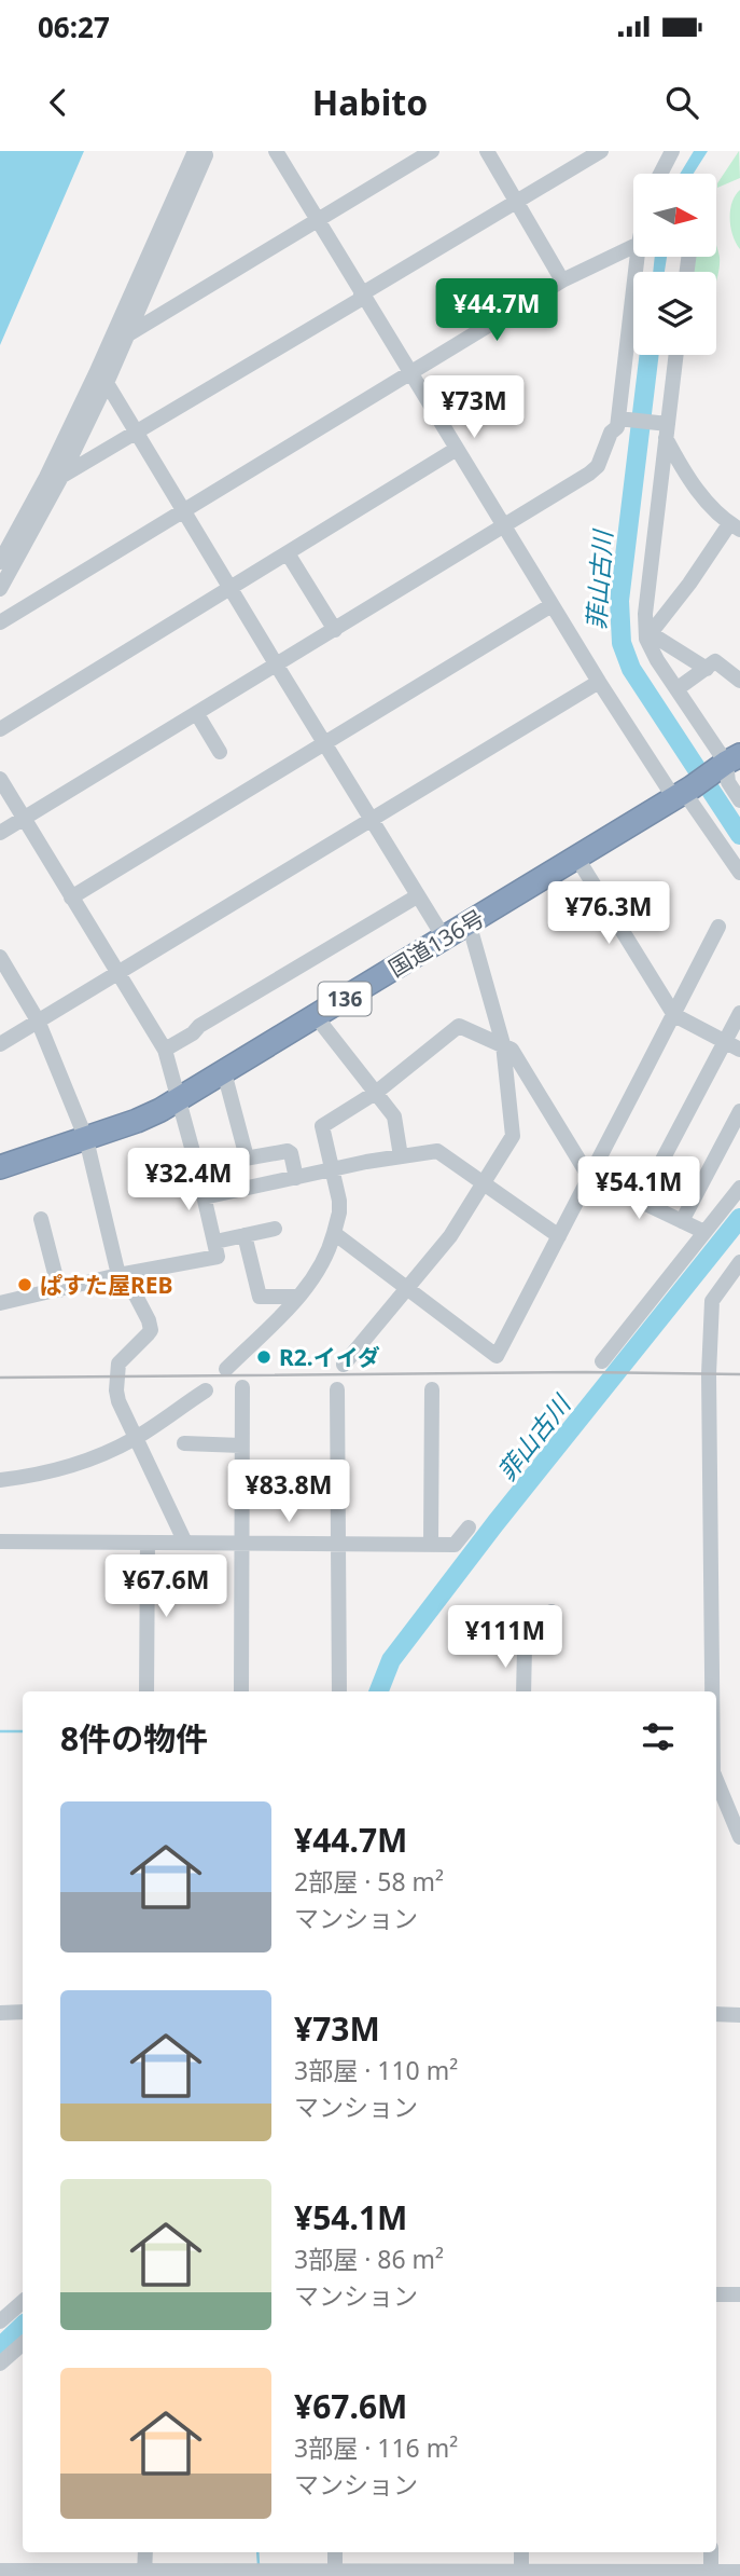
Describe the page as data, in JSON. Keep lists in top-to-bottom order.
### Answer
{
  "streets": {
    "highway": ["国道136号", "136"]
  },
  "water": ["菲山古川"],
  "places": ["ぱすた屋REB", "R2.イイダ"],
  "north": "right",
  "page": {
    "status": "06:27",
    "header": "Habito",
    "price": [
      "¥44.7M",
      "¥73M",
      "¥76.3M",
      "¥32.4M",
      "¥54.1M",
      "¥83.8M",
      "¥67.6M",
      "¥111M"
    ],
    "heading": "8件の物件",
    "list": [
      {
        "name": "¥44.7M",
        "note": "2部屋 · 58 m² · マンション"
      },
      {
        "name": "¥73M",
        "note": "3部屋 · 110 m² · マンション"
      },
      {
        "name": "¥54.1M",
        "note": "3部屋 · 86 m² · マンション"
      },
      {
        "name": "¥67.6M",
        "note": "3部屋 · 116 m² · マンション"
      }
    ]
  }
}
